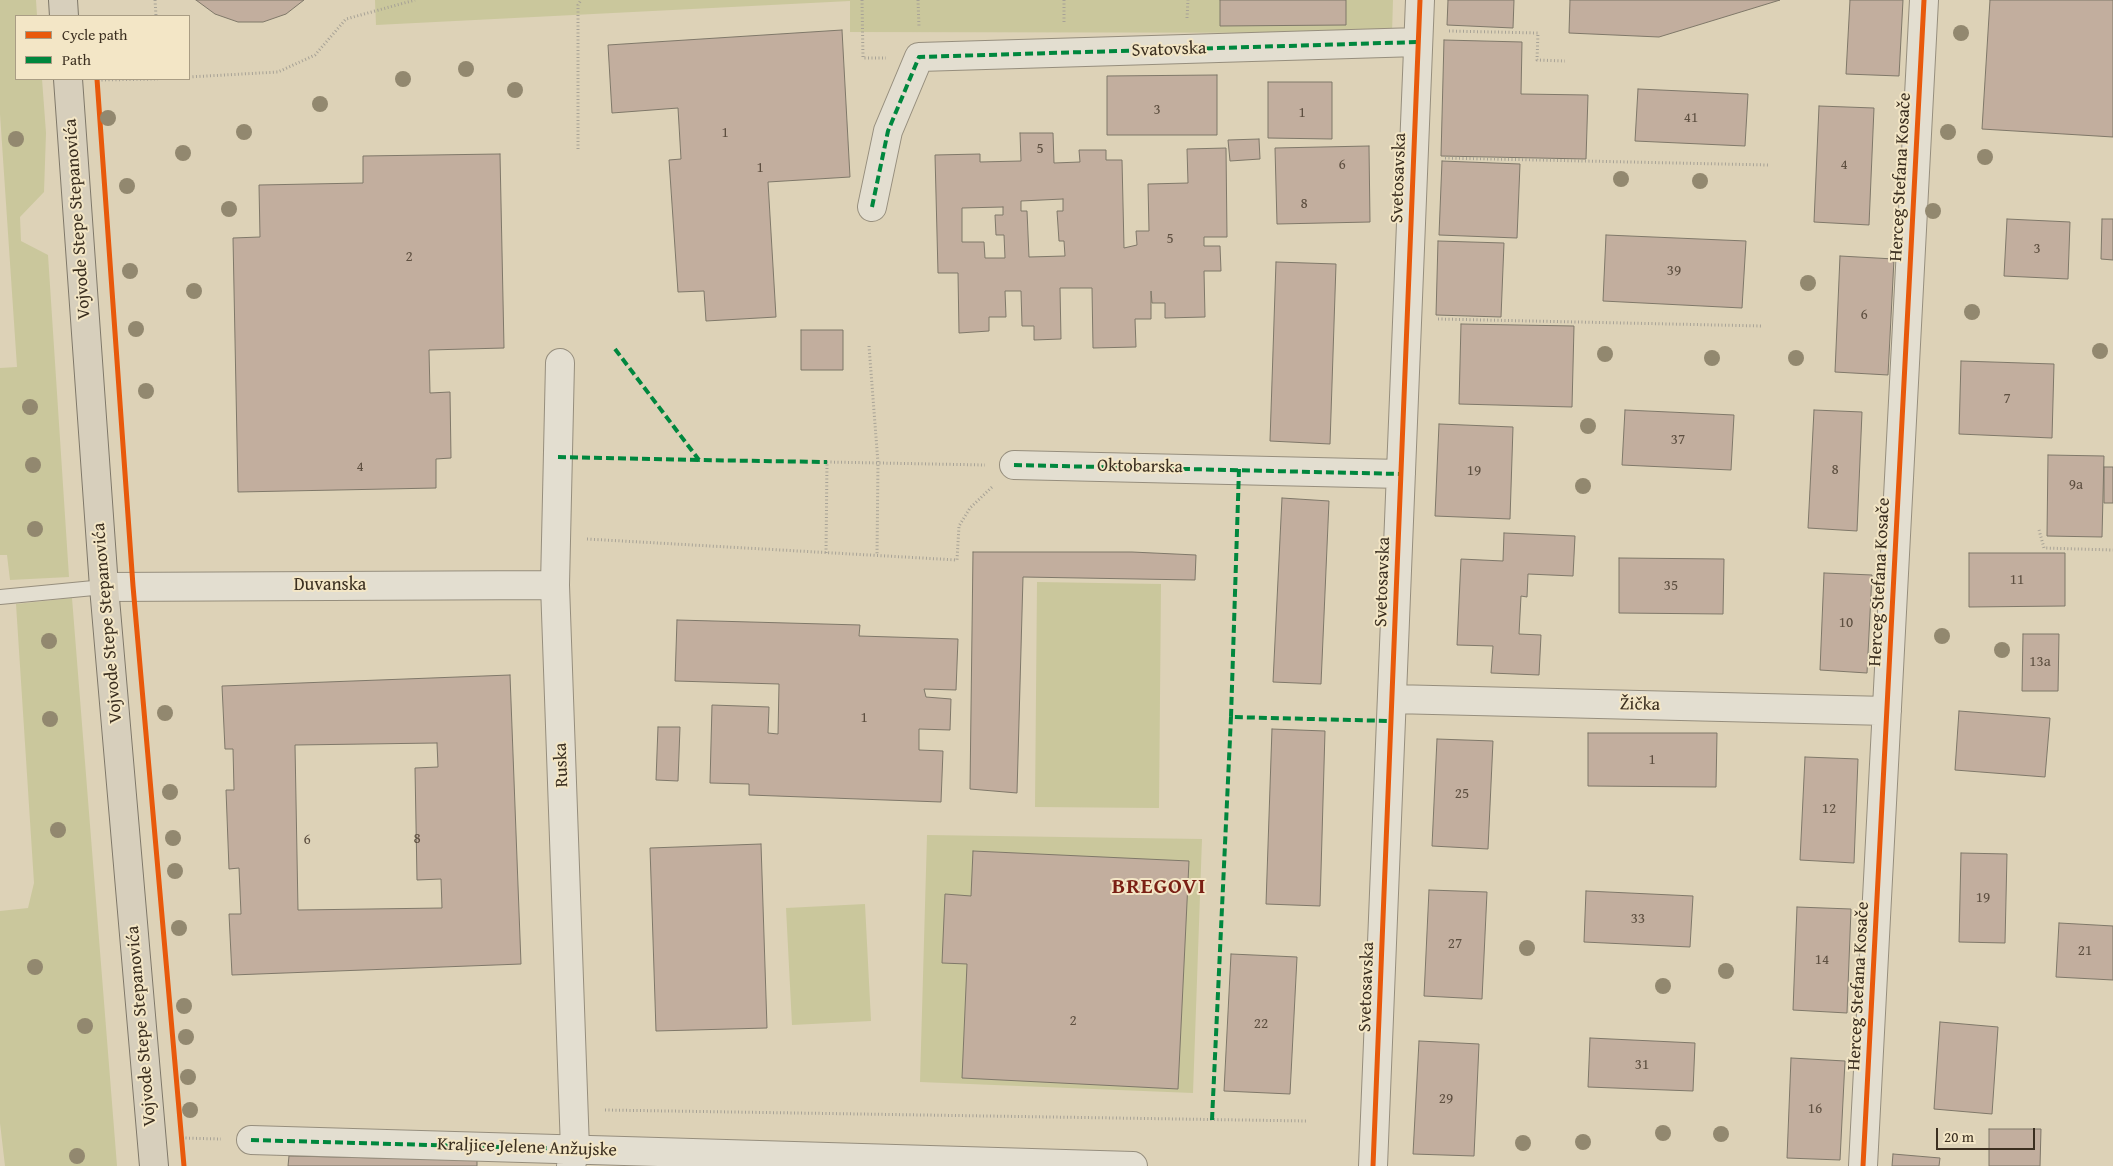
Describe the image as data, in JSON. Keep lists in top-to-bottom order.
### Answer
{
  "streets": {
    "main road": ["Vojvode Stepe Stepanovića"],
    "street": [
      "Svatovska",
      "Herceg Stefana Kosače",
      "Svetosavska",
      "Oktobarska",
      "Duvanska",
      "Žička",
      "Ruska",
      "Kraljice Jelene Anžujske"
    ]
  },
  "crossings": [
    ["Svatovska", "Svetosavska"],
    ["Herceg Stefana Kosače", "Žička"],
    ["Svetosavska", "Oktobarska"],
    ["Svetosavska", "Žička"],
    ["Vojvode Stepe Stepanovića", "Duvanska"],
    ["Duvanska", "Ruska"],
    ["Ruska", "Kraljice Jelene Anžujske"]
  ],
  "districts": ["BREGOVI"],
  "house_numbers": [
    "3",
    "1",
    "41",
    "1",
    "5",
    "6",
    "4",
    "1",
    "8",
    "5",
    "3",
    "2",
    "39",
    "6",
    "7",
    "37",
    "4",
    "8",
    "19",
    "9a",
    "11",
    "35",
    "10",
    "13a",
    "1",
    "1",
    "25",
    "12",
    "8",
    "6",
    "19",
    "33",
    "27",
    "21",
    "14",
    "2",
    "22",
    "31",
    "29",
    "16"
  ],
  "legend": ["Cycle path", "Path"],
  "scale_bar": "20 m"
}
